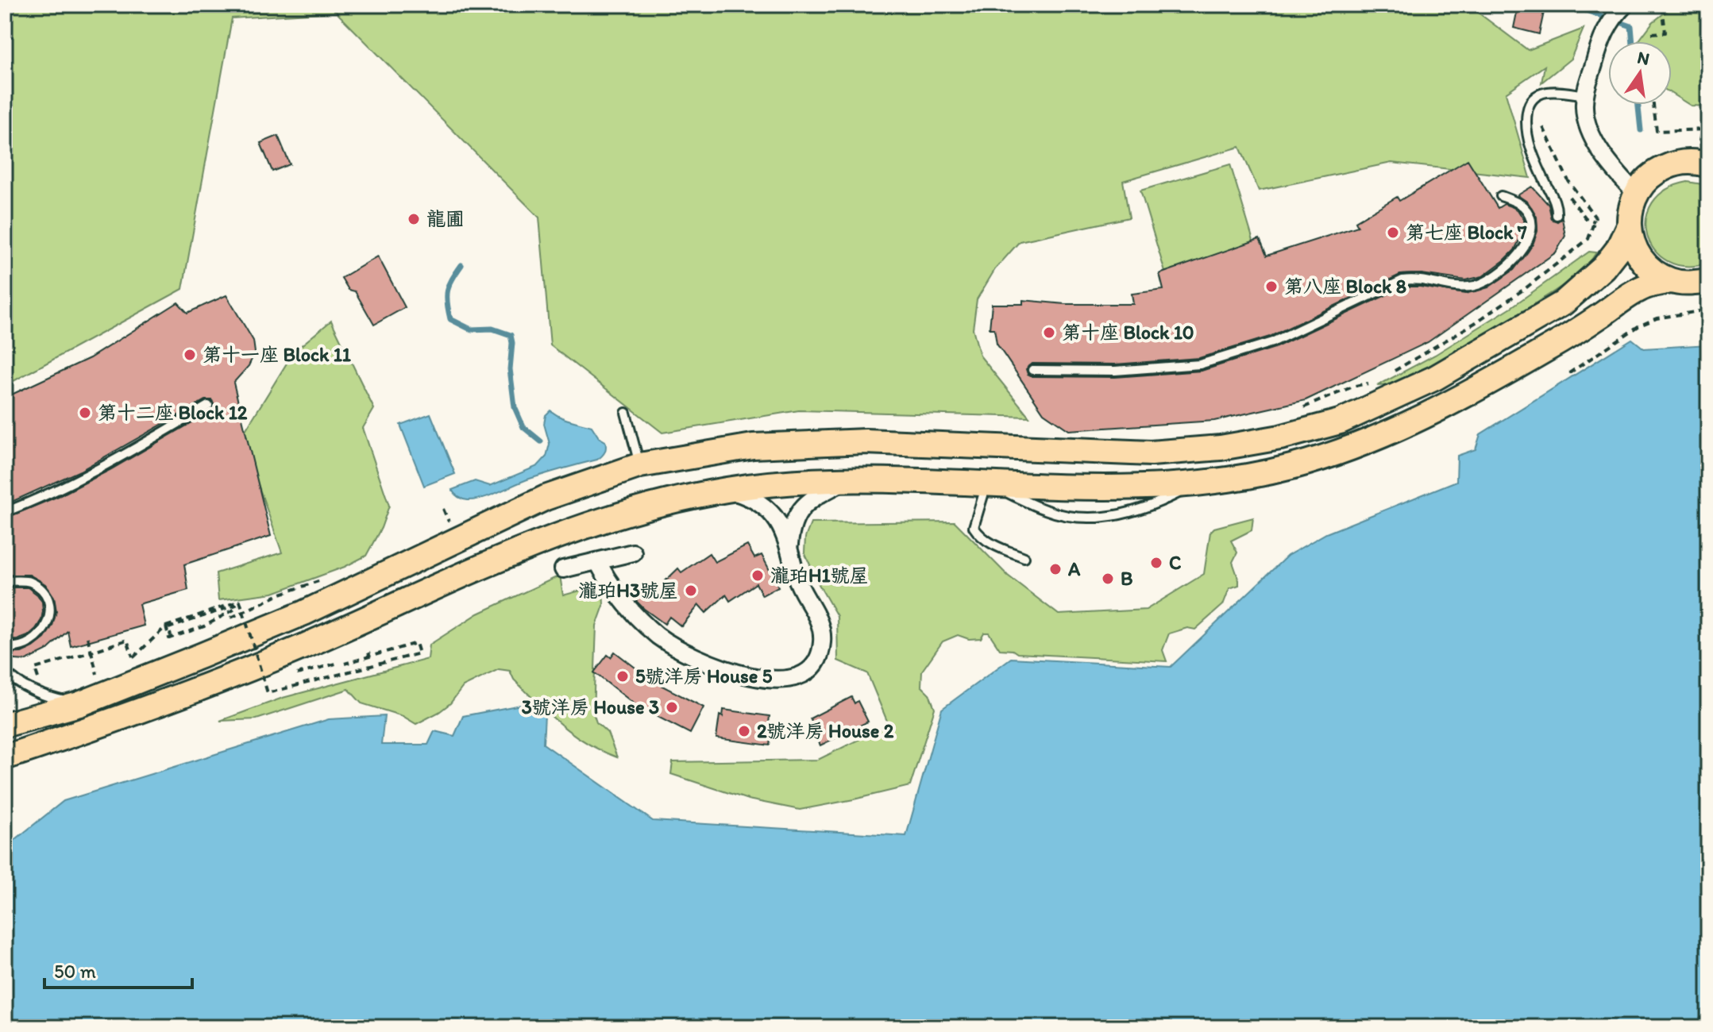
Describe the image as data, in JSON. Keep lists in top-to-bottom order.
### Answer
{
  "places": [
    "龍圃",
    "第七座 Block 7",
    "第八座 Block 8",
    "第十座 Block 10",
    "第十一座 Block 11",
    "第十二座 Block 12",
    "C",
    "A",
    "瀧珀H1號屋",
    "B",
    "瀧珀H3號屋",
    "5號洋房 House 5",
    "3號洋房 House 3",
    "2號洋房 House 2"
  ],
  "scale_bar": "50 m",
  "north": "top"
}
